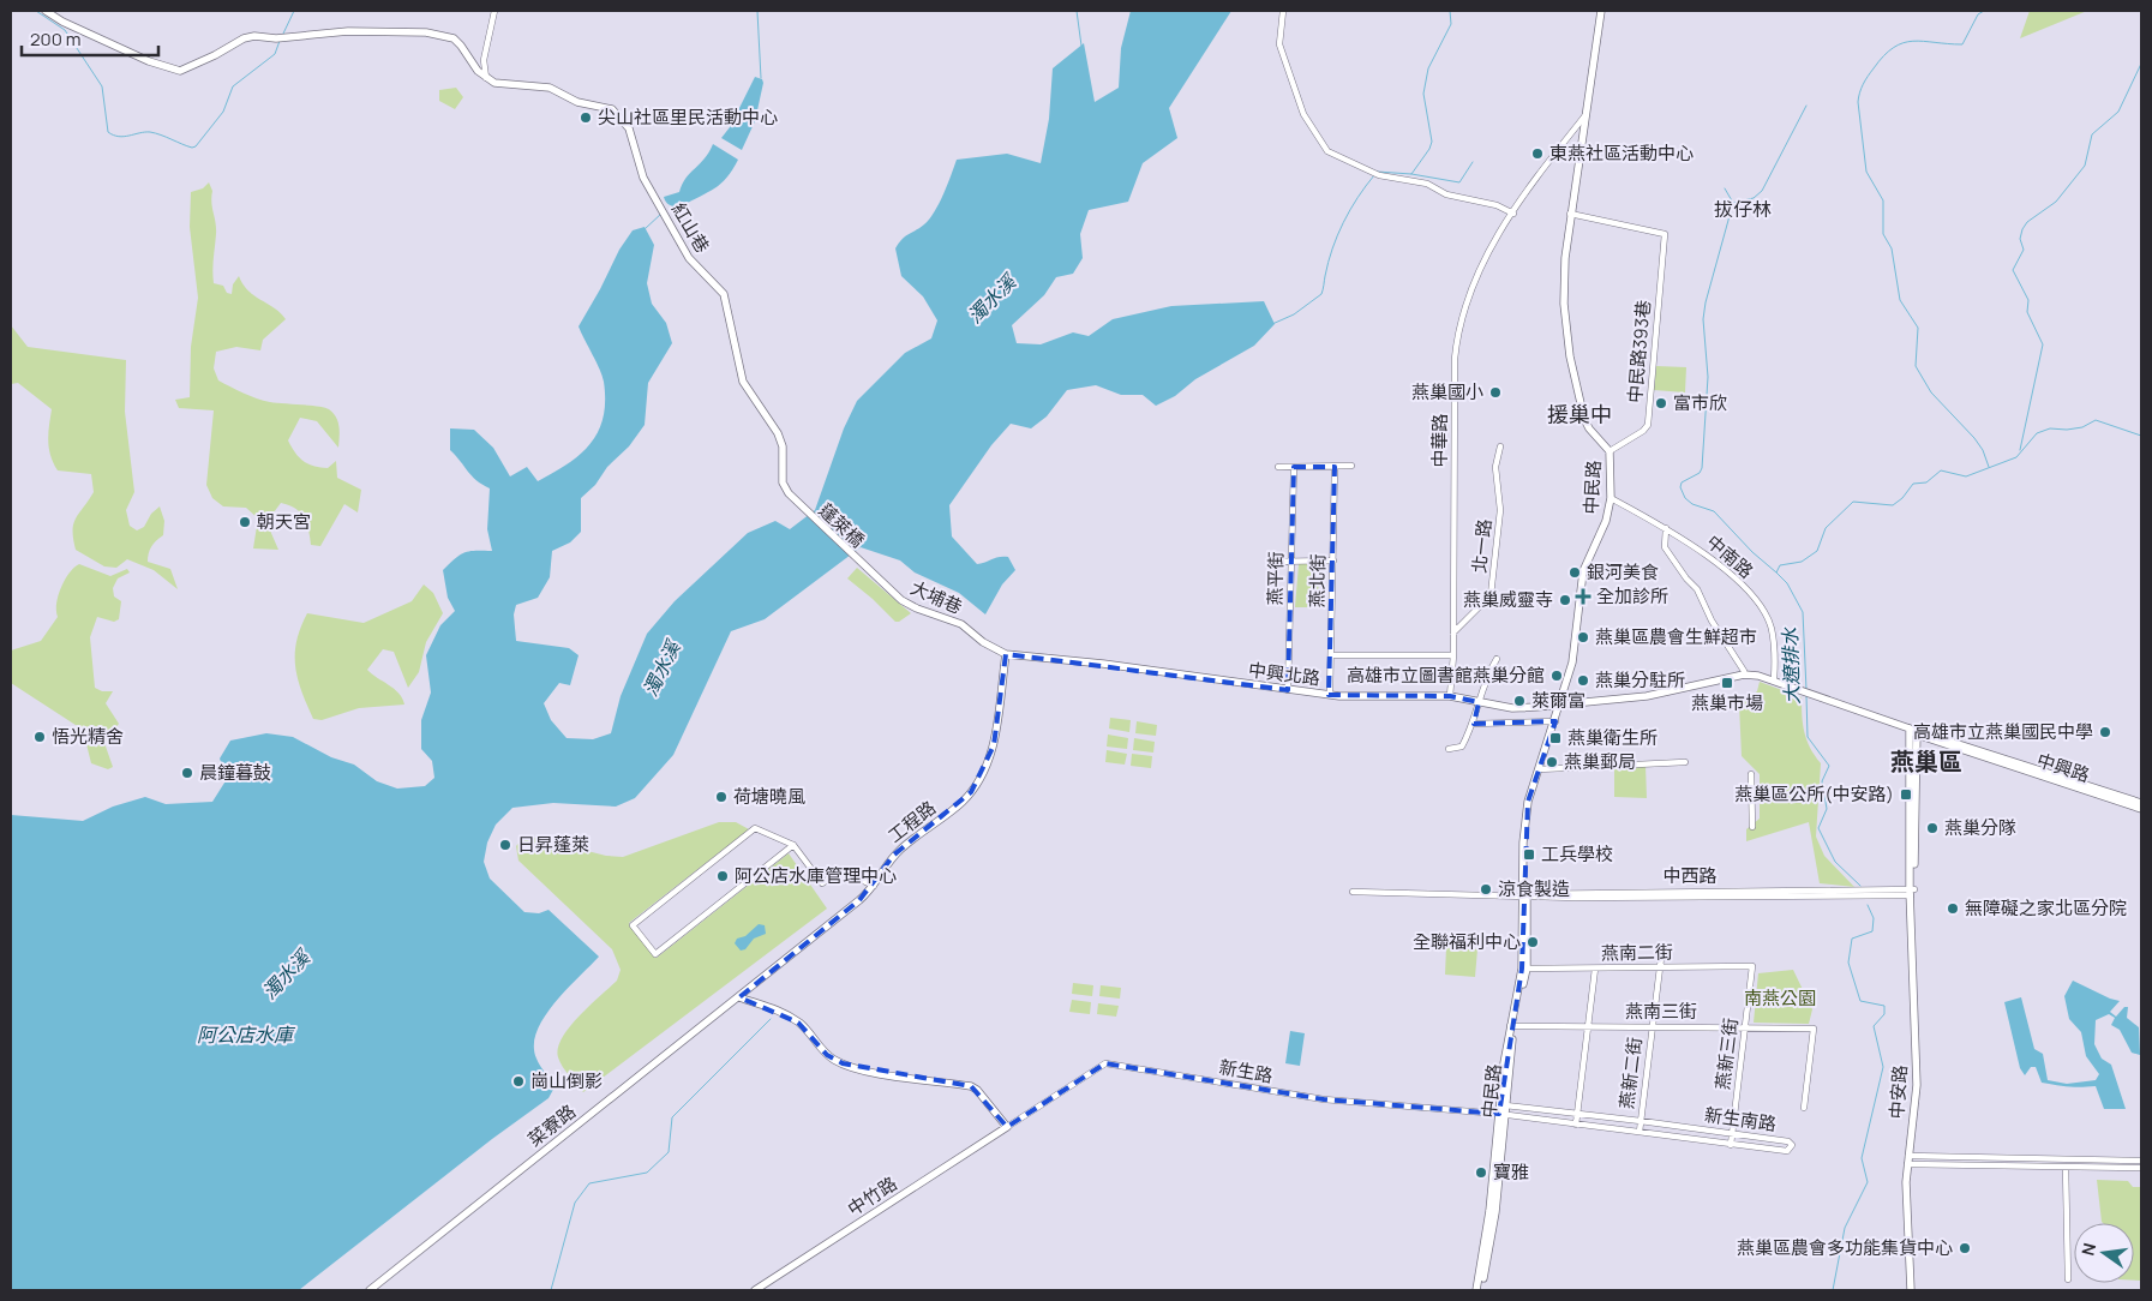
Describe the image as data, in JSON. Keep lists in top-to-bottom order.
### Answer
{
  "streets": {
    "street": [
      "紅山巷",
      "中民路393巷",
      "中華路",
      "中民路",
      "蓬萊橋",
      "北一路",
      "中南路",
      "燕平街",
      "燕北街",
      "大埔巷",
      "中興北路",
      "中興路",
      "工程路",
      "中西路",
      "燕南二街",
      "燕南三街",
      "燕新三街",
      "新生路",
      "燕新二街",
      "中安路",
      "新生南路",
      "菜寮路",
      "中竹路"
    ]
  },
  "crossings": [
    ["紅山巷", "蓬萊橋"],
    ["中民路393巷", "中民路"],
    ["中華路", "中民路"],
    ["中華路", "北一路"],
    ["中華路", "中興北路"],
    ["中民路", "中南路"],
    ["中民路", "中興北路"],
    ["中民路", "中西路"],
    ["中民路", "燕南二街"],
    ["中民路", "燕南三街"],
    ["中民路", "新生路"],
    ["中民路", "新生南路"],
    ["蓬萊橋", "大埔巷"],
    ["中南路", "中興路"],
    ["燕平街", "中興北路"],
    ["燕北街", "中興北路"],
    ["大埔巷", "中興北路"],
    ["大埔巷", "工程路"],
    ["中興北路", "工程路"],
    ["中興路", "中安路"],
    ["工程路", "菜寮路"],
    ["中西路", "中安路"],
    ["燕南二街", "燕新三街"],
    ["燕南二街", "燕新二街"],
    ["燕南三街", "燕新三街"],
    ["燕南三街", "燕新二街"],
    ["燕新三街", "新生南路"],
    ["新生路", "新生南路"],
    ["新生路", "中竹路"],
    ["燕新二街", "新生南路"]
  ],
  "districts": ["拔仔林", "援巢中", "燕巢區"],
  "water": ["濁水溪", "大遼排水", "阿公店水庫"],
  "parks": ["南燕公園"],
  "places": {
    "other": [
      "尖山社區里民活動中心",
      "東燕社區活動中心",
      "燕巢國小",
      "富市欣",
      "朝天宮",
      "銀河美食",
      "燕巢威靈寺",
      "燕巢區農會生鮮超市",
      "高雄市立圖書館燕巢分館",
      "燕巢分駐所",
      "萊爾富",
      "高雄市立燕巢國民中學",
      "悟光精舍",
      "燕巢郵局",
      "晨鐘暮鼓",
      "荷塘曉風",
      "燕巢分隊",
      "日昇蓬萊",
      "阿公店水庫管理中心",
      "涼食製造",
      "無障礙之家北區分院",
      "全聯福利中心",
      "崗山倒影",
      "寶雅",
      "燕巢區農會多功能集貨中心"
    ],
    "health": ["全加診所"],
    "transit": [
      "燕巢市場",
      "燕巢衛生所",
      "燕巢區公所(中安路)",
      "工兵學校"
    ]
  },
  "scale_bar": "200 m",
  "north": "left"
}
